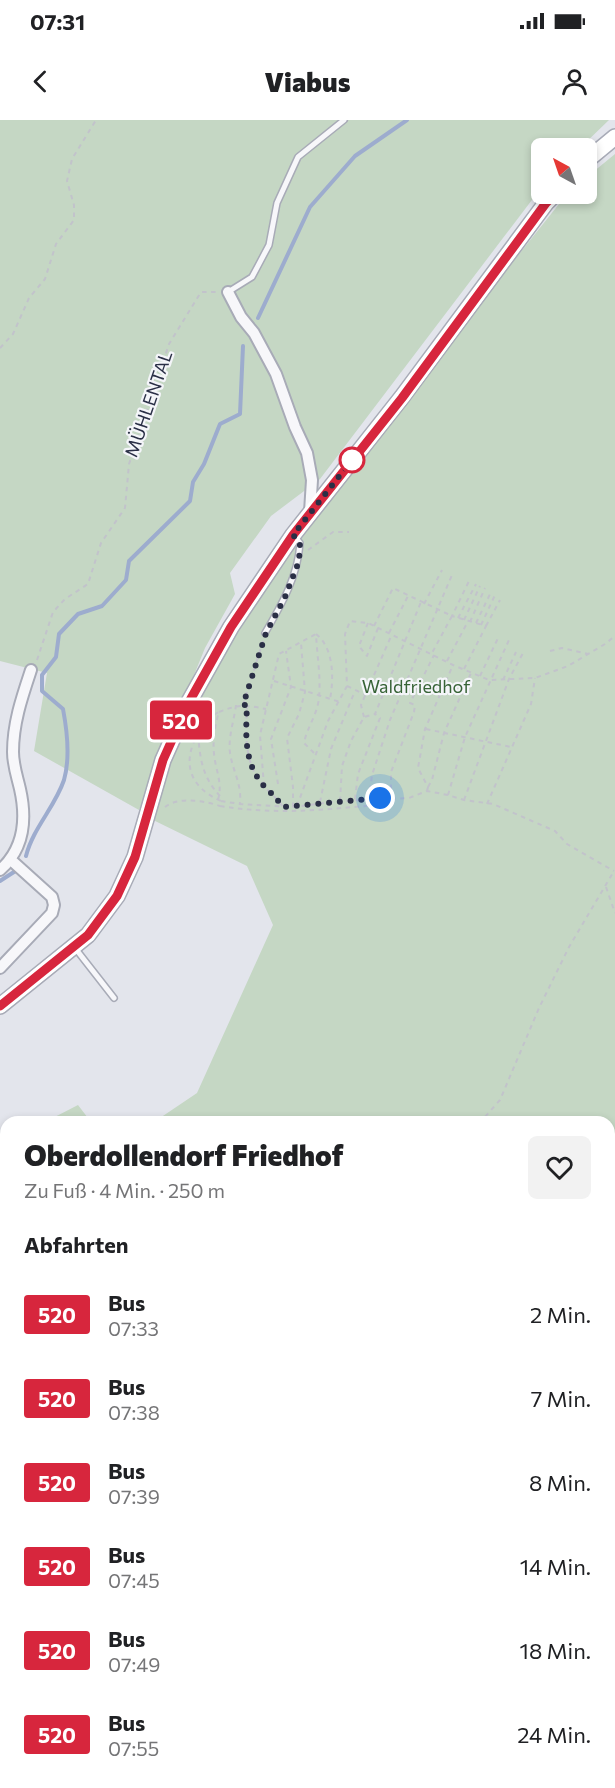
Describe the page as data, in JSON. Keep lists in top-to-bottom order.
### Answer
{
  "streets": {
    "path": ["MÜHLENTAL"]
  },
  "parks": ["Waldfriedhof"],
  "lines": ["bus line 520"],
  "north": "top left",
  "page": {
    "status": "07:31",
    "header": "Viabus",
    "on_map": "520",
    "heading": [
      ["Oberdollendorf Friedhof", "Zu Fuß · 4 Min. · 250 m"],
      "Abfahrten"
    ],
    "list": [
      {
        "mark": "520",
        "name": "Bus",
        "note": "07:33",
        "value": "2 Min."
      },
      {
        "mark": "520",
        "name": "Bus",
        "note": "07:38",
        "value": "7 Min."
      },
      {
        "mark": "520",
        "name": "Bus",
        "note": "07:39",
        "value": "8 Min."
      },
      {
        "mark": "520",
        "name": "Bus",
        "note": "07:45",
        "value": "14 Min."
      },
      {
        "mark": "520",
        "name": "Bus",
        "note": "07:49",
        "value": "18 Min."
      },
      {
        "mark": "520",
        "name": "Bus",
        "note": "07:55",
        "value": "24 Min."
      }
    ]
  }
}
